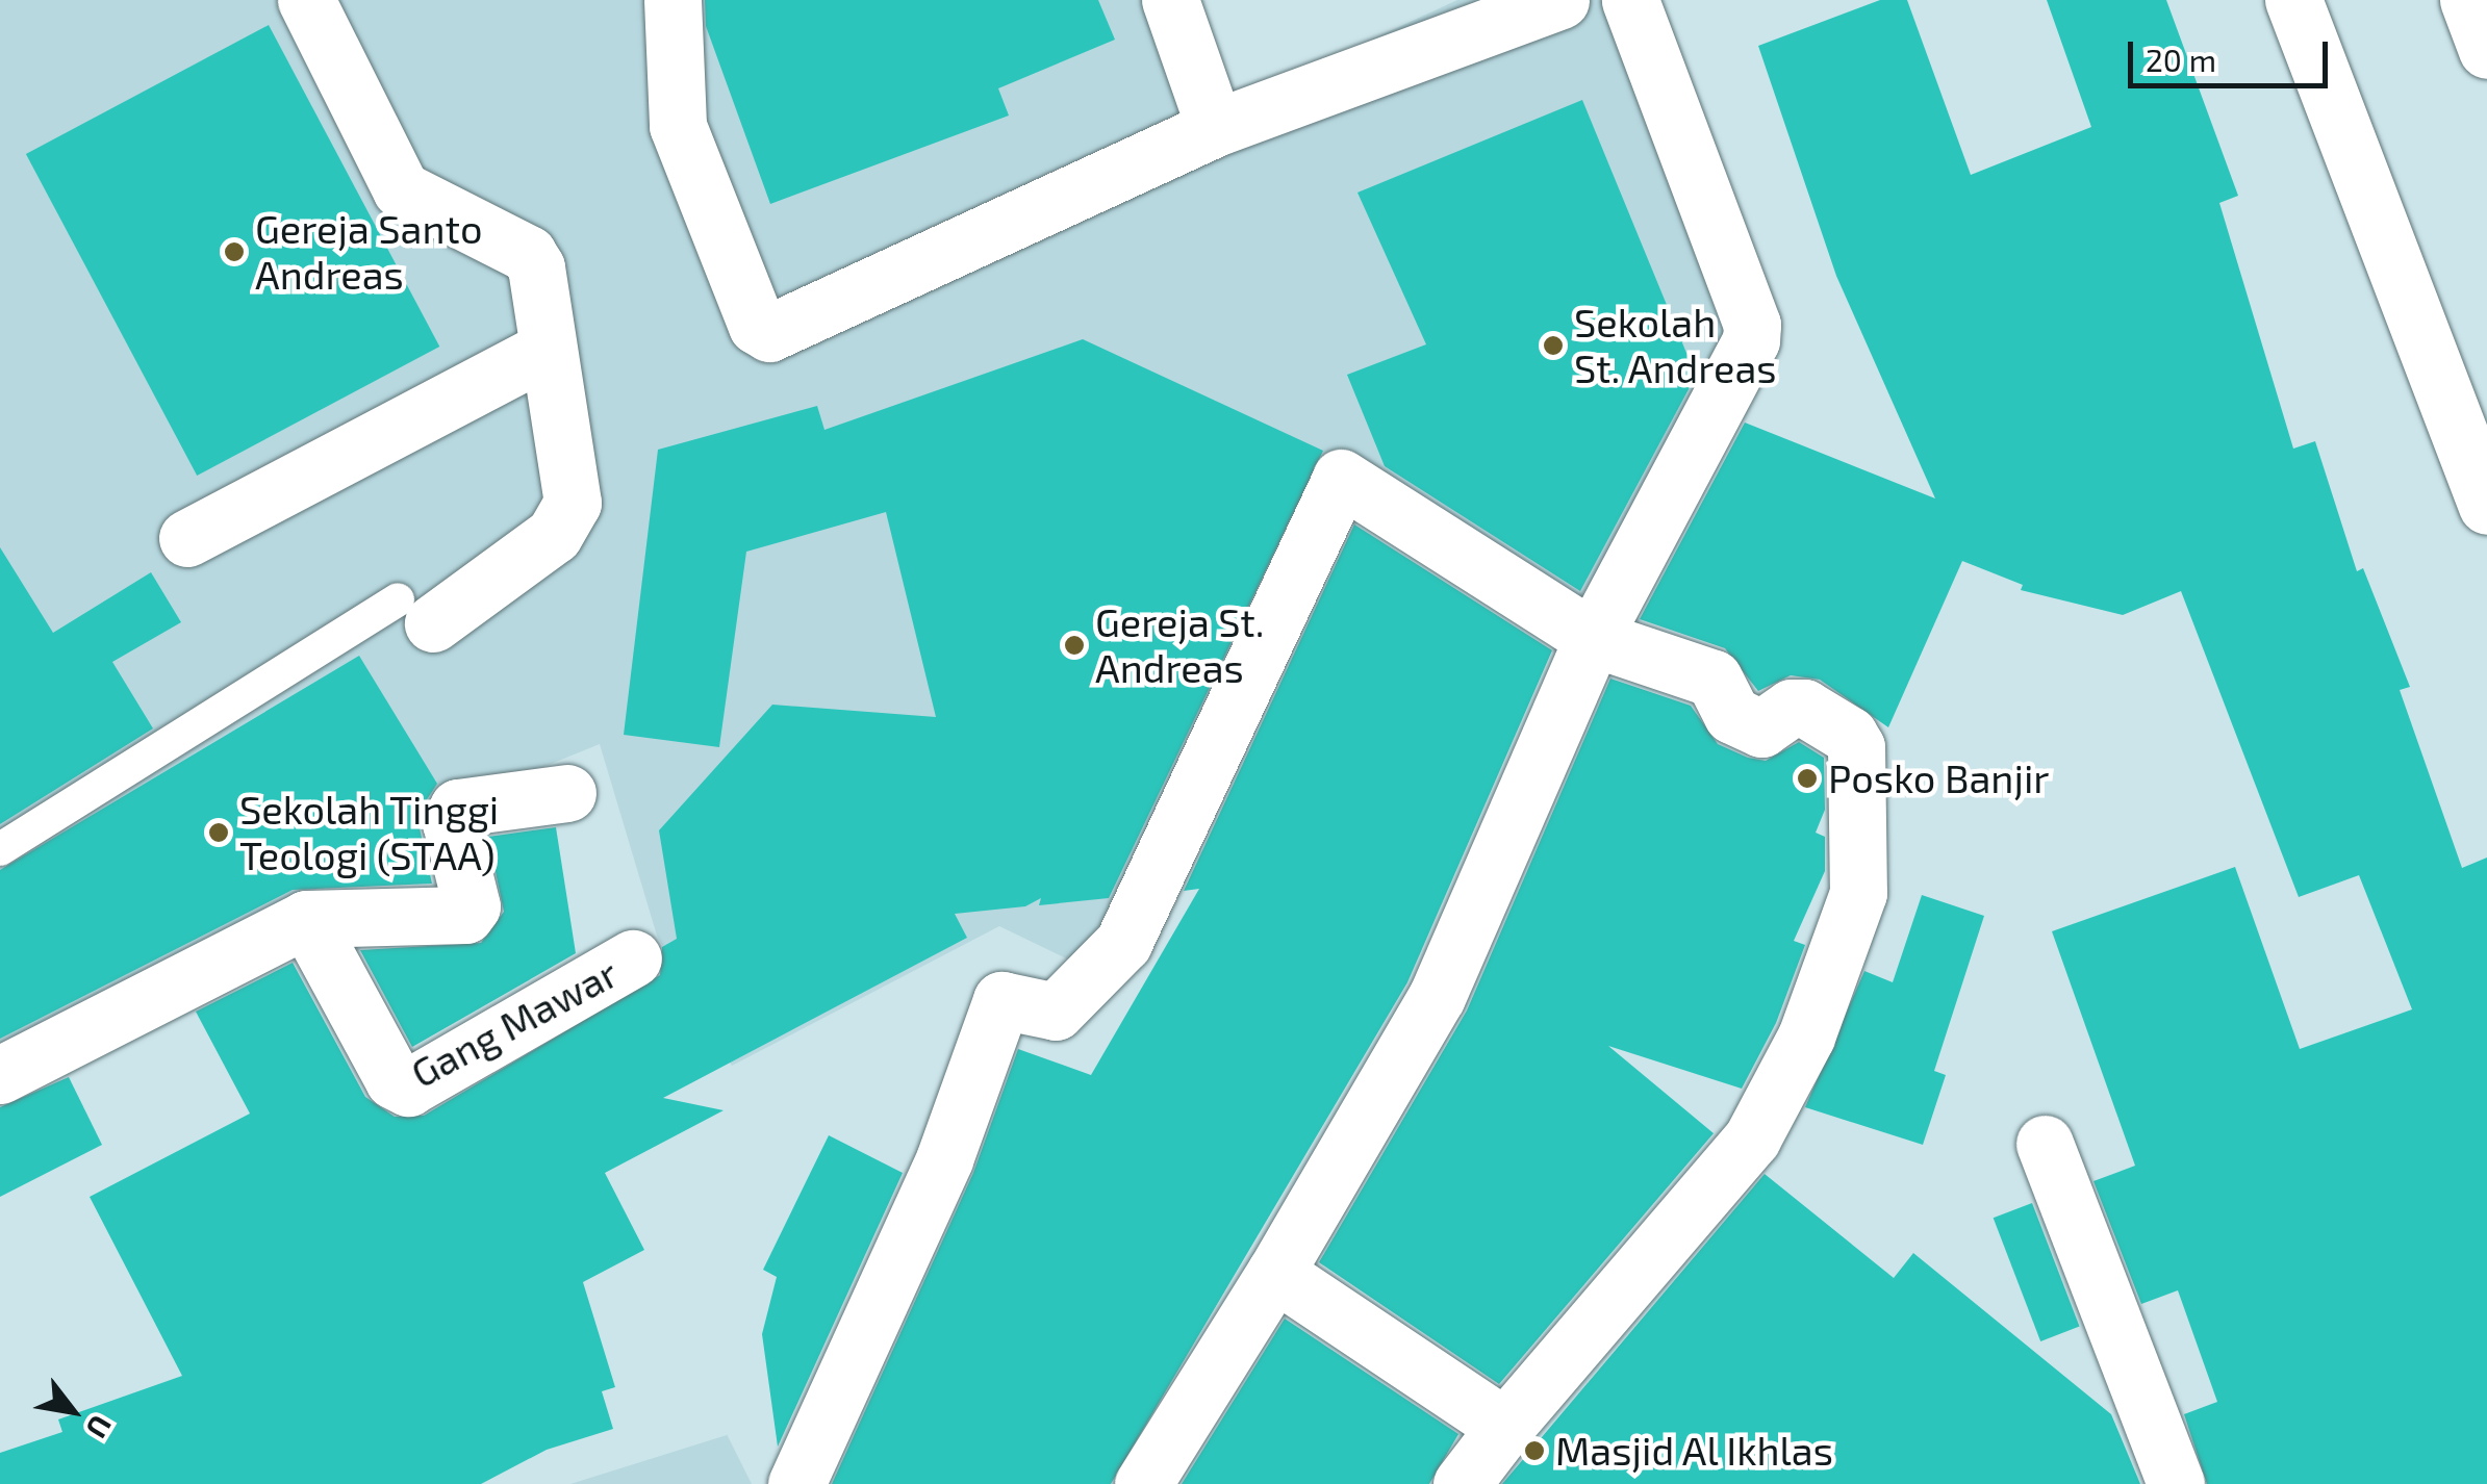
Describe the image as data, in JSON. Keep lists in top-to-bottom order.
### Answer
{
  "streets": {
    "street": ["Gang Mawar"]
  },
  "places": [
    "Gereja Santo Andreas",
    "Sekolah St. Andreas",
    "Gereja St. Andreas",
    "Posko Banjir",
    "Sekolah Tinggi Teologi (STAA)",
    "Masjid Al Ikhlas"
  ],
  "scale_bar": "20 m",
  "north": "bottom right"
}
